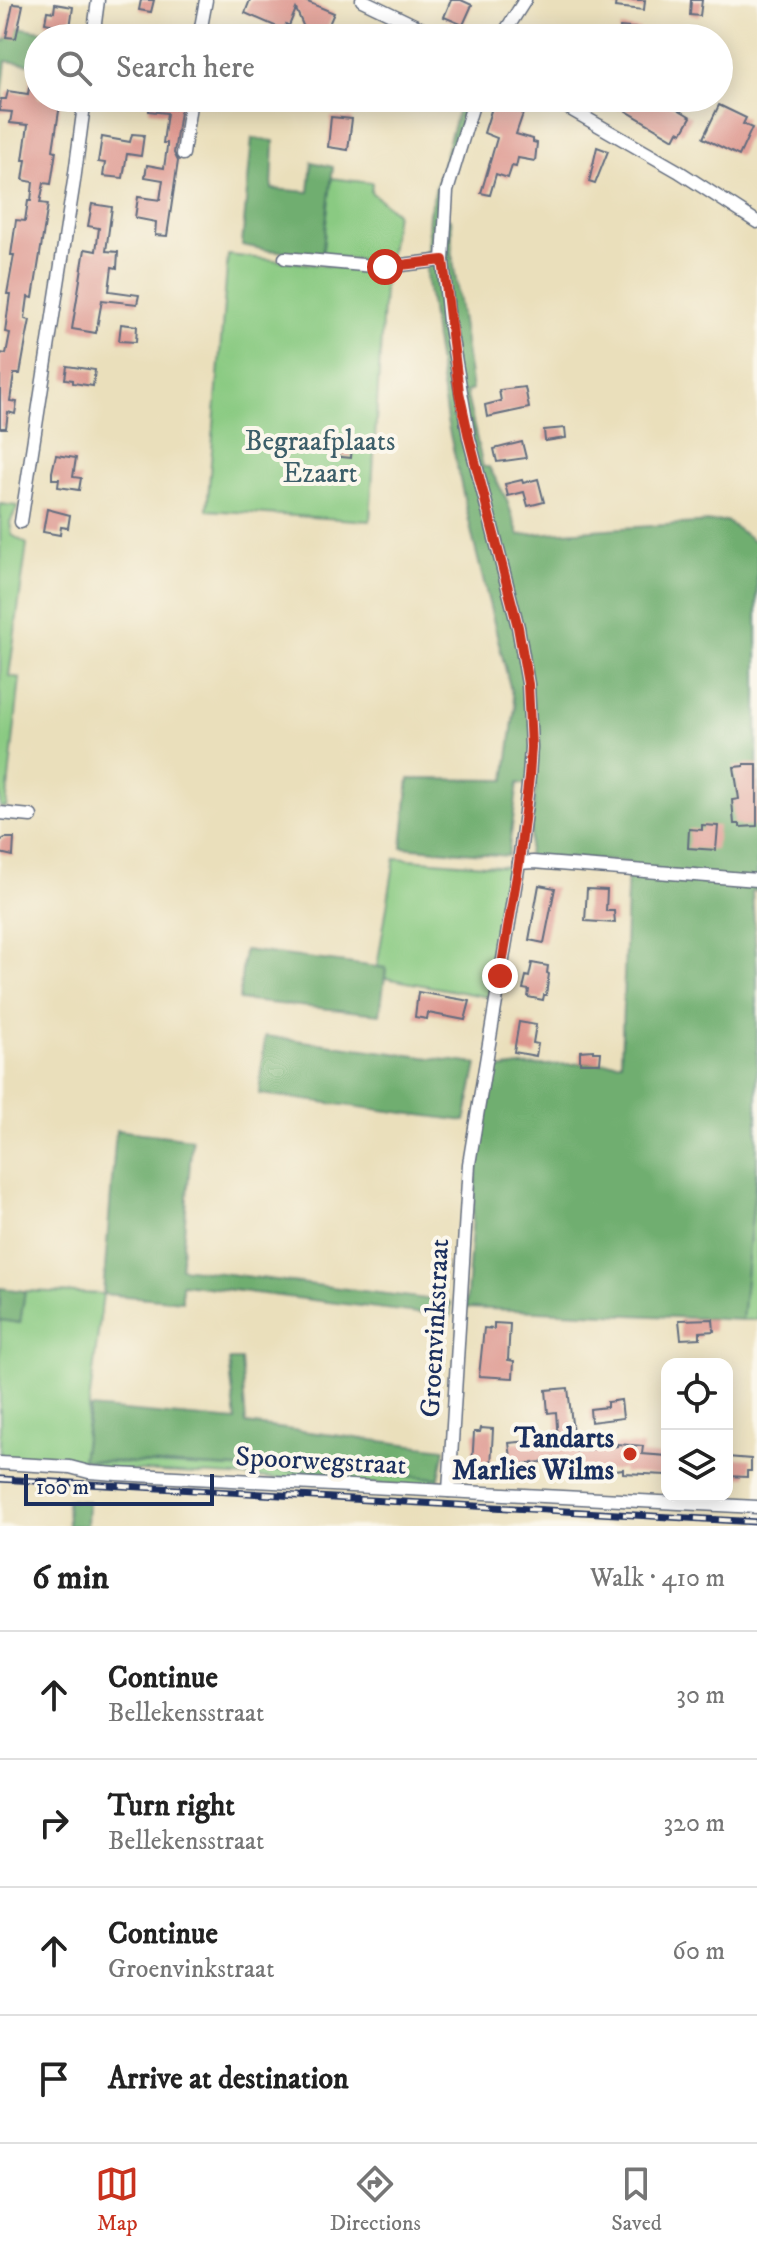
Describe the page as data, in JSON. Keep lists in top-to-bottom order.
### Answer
{
  "streets": {
    "street": ["Groenvinkstraat", "Spoorwegstraat"]
  },
  "crossings": [
    ["Groenvinkstraat", "Spoorwegstraat"]
  ],
  "parks": ["Begraafplaats Ezaart"],
  "places": ["Tandarts Marlies Wilms"],
  "scale_bar": "100 m",
  "page": {
    "search": "Search here",
    "scale": "100 m",
    "heading": ["6 min", "Walk · 410 m"],
    "list": [
      ["Continue", "Bellekensstraat", "30 m"],
      ["Turn right", "Bellekensstraat", "320 m"],
      ["Continue", "Groenvinkstraat", "60 m"],
      "Arrive at destination"
    ],
    "nav": ["Map", "Directions", "Saved"]
  }
}
